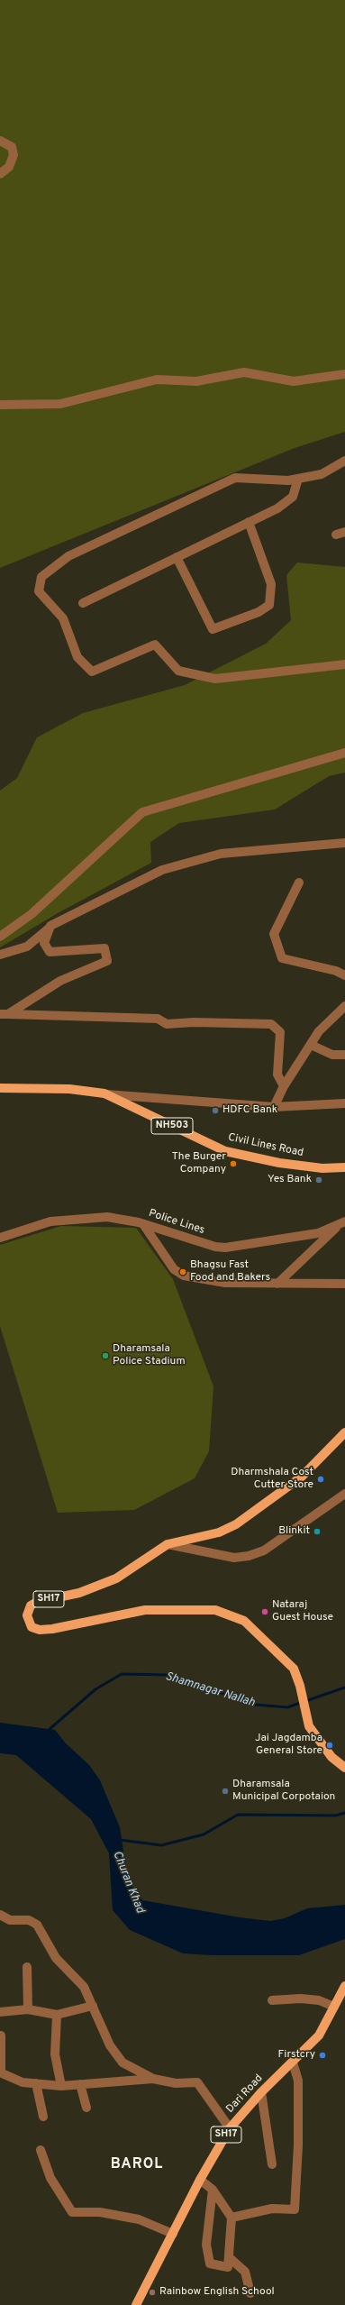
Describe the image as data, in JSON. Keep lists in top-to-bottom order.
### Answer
{
  "streets": {
    "main road": [
      "NH503",
      "Civil Lines Road",
      "SH17",
      "Dari Road"
    ],
    "street": ["Police Lines"]
  },
  "districts": ["BAROL"],
  "water": ["Shamnagar Nallah", "Churan Khad"],
  "places": [
    "HDFC Bank",
    "The Burger Company",
    "Yes Bank",
    "Bhagsu Fast Food and Bakers",
    "Dharamsala Police Stadium",
    "Dharmshala Cost Cutter Store",
    "Blinkit",
    "Nataraj Guest House",
    "Jai Jagdamba General Store",
    "Dharamsala Municipal Corpotaion",
    "Firstcry",
    "Rainbow English School"
  ]
}
